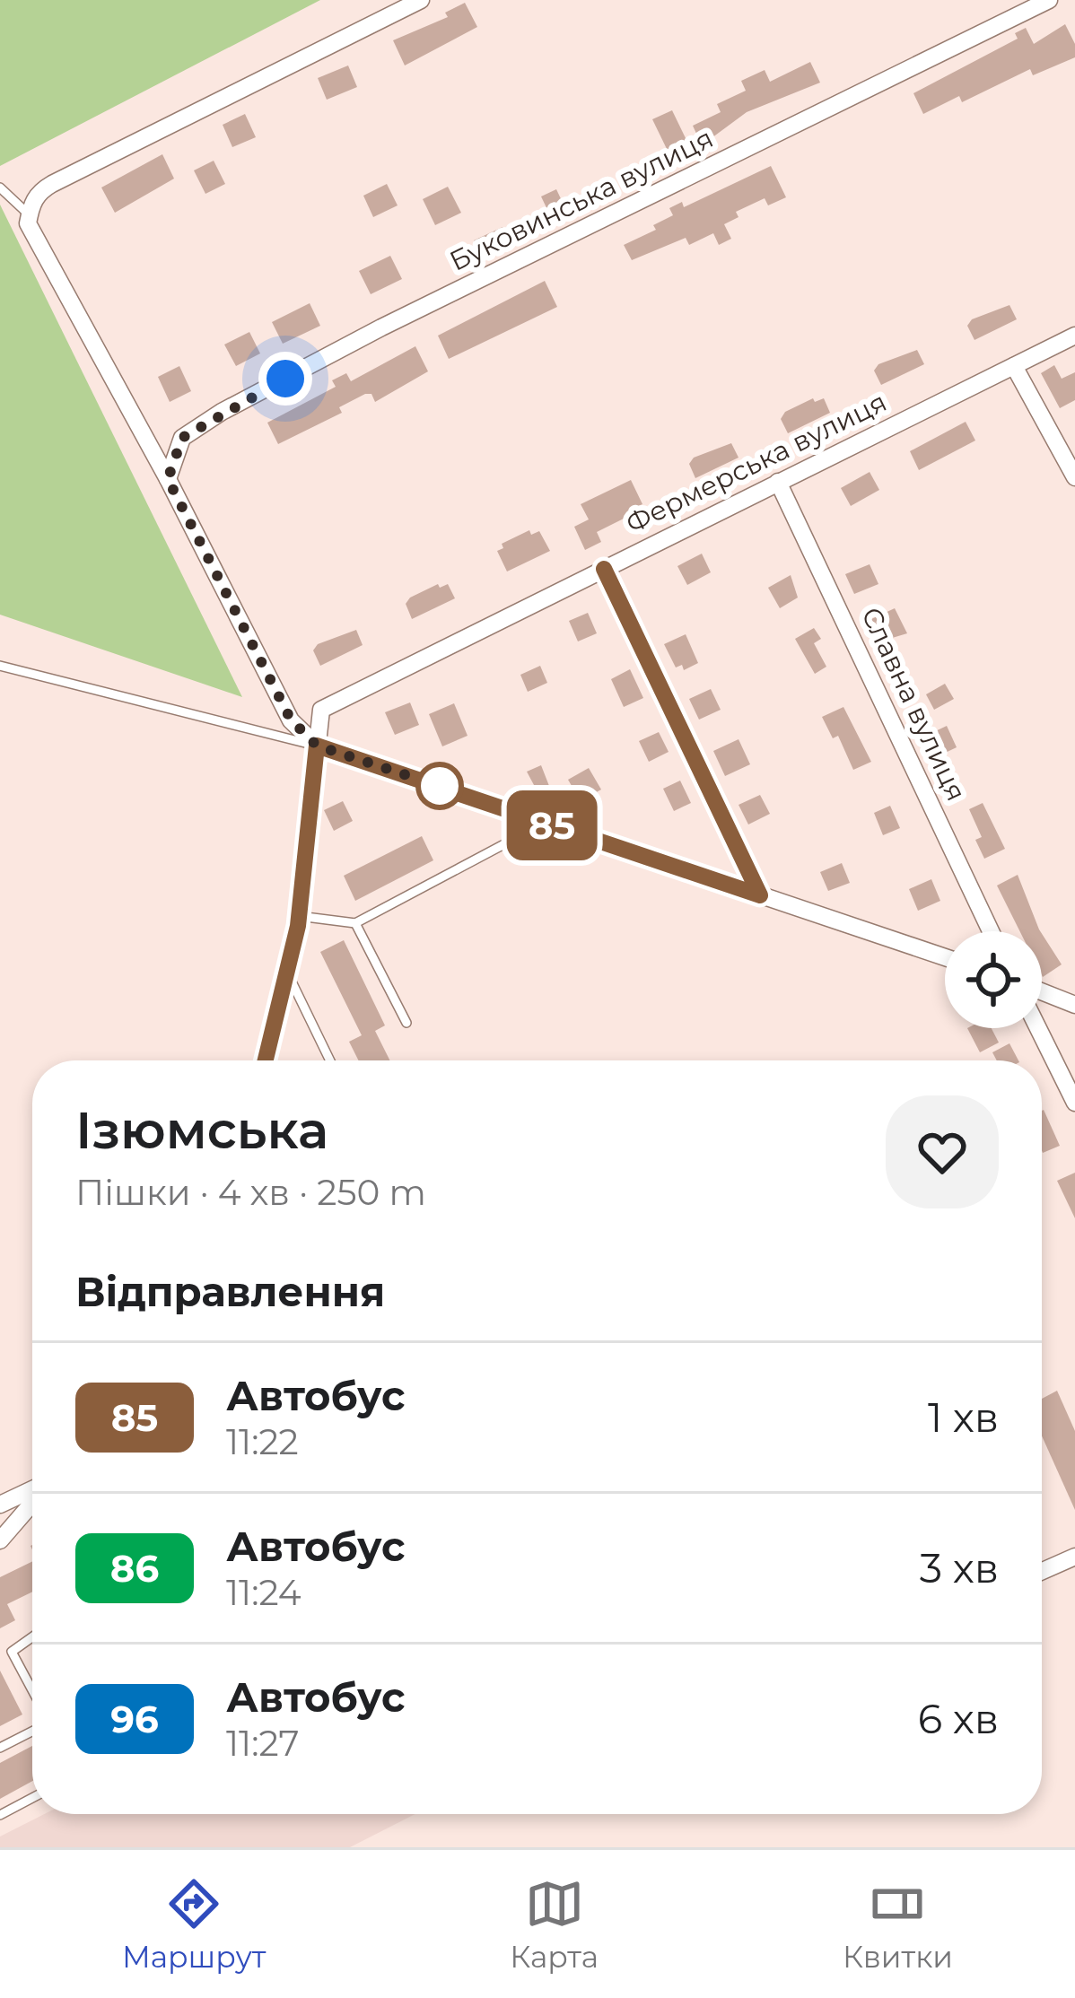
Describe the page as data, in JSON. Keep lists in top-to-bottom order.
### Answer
{
  "streets": {
    "street": ["Буковинська вулиця", "Фермерська вулиця", "Славна вулиця"]
  },
  "crossings": [
    ["Фермерська вулиця", "Славна вулиця"]
  ],
  "lines": ["bus line 85"],
  "page": {
    "on_map": "85",
    "heading": [
      ["Ізюмська", "Пішки · 4 хв · 250 m"],
      "Відправлення"
    ],
    "list": [
      {
        "mark": "85",
        "name": "Автобус",
        "note": "11:22",
        "value": "1 хв"
      },
      {
        "mark": "86",
        "name": "Автобус",
        "note": "11:24",
        "value": "3 хв"
      },
      {
        "mark": "96",
        "name": "Автобус",
        "note": "11:27",
        "value": "6 хв"
      }
    ],
    "tabs": ["Маршрут", "Карта", "Квитки"]
  }
}
